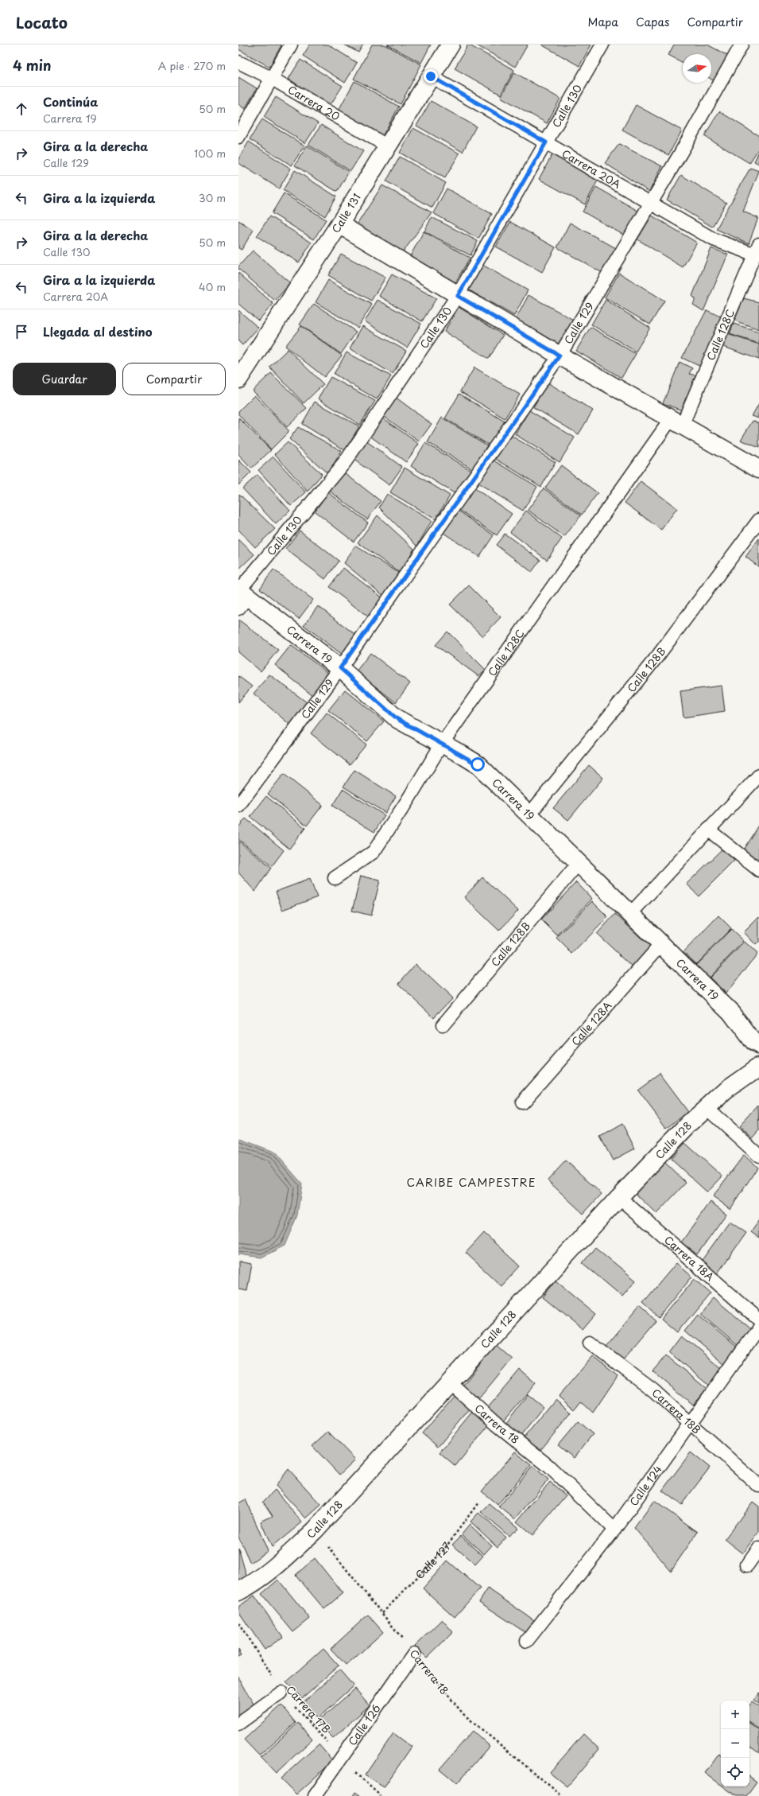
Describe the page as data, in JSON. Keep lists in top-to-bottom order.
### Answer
{
  "streets": {
    "street": ["Calle 131", "Carrera 19", "Calle 128"],
    "lane": [
      "Carrera 20",
      "Calle 130",
      "Carrera 20A",
      "Calle 129",
      "Calle 128C",
      "Calle 128B",
      "Calle 128A",
      "Carrera 18A",
      "Carrera 18B",
      "Carrera 18",
      "Calle 124",
      "Calle 126"
    ],
    "path": ["Calle 127", "Carrera 17B"]
  },
  "crossings": [
    ["Carrera 20", "Calle 131"],
    ["Calle 130", "Carrera 20A"],
    ["Calle 130", "Carrera 19"],
    ["Carrera 20A", "Calle 131"],
    ["Carrera 20A", "Calle 129"],
    ["Carrera 20A", "Calle 128C"],
    ["Calle 129", "Carrera 19"],
    ["Calle 128C", "Carrera 19"],
    ["Carrera 19", "Calle 128B"],
    ["Carrera 19", "Calle 128A"],
    ["Calle 128", "Carrera 18A"],
    ["Calle 128", "Carrera 18"],
    ["Carrera 18B", "Calle 124"],
    ["Carrera 18", "Calle 124"],
    ["Carrera 18", "Calle 127"],
    ["Carrera 18", "Calle 126"],
    ["Carrera 17B", "Calle 126"]
  ],
  "districts": ["CARIBE CAMPESTRE"],
  "north": "right",
  "page": {
    "header": "Locato",
    "nav": ["Mapa", "Capas", "Compartir"],
    "heading": ["4 min", "A pie · 270 m"],
    "list": [
      ["Continúa", "Carrera 19", "50 m"],
      ["Gira a la derecha", "Calle 129", "100 m"],
      ["Gira a la izquierda", "30 m"],
      ["Gira a la derecha", "Calle 130", "50 m"],
      ["Gira a la izquierda", "Carrera 20A", "40 m"],
      "Llegada al destino"
    ],
    "buttons": ["Guardar", "Compartir"],
    "map_buttons": ["+", "−"]
  }
}
